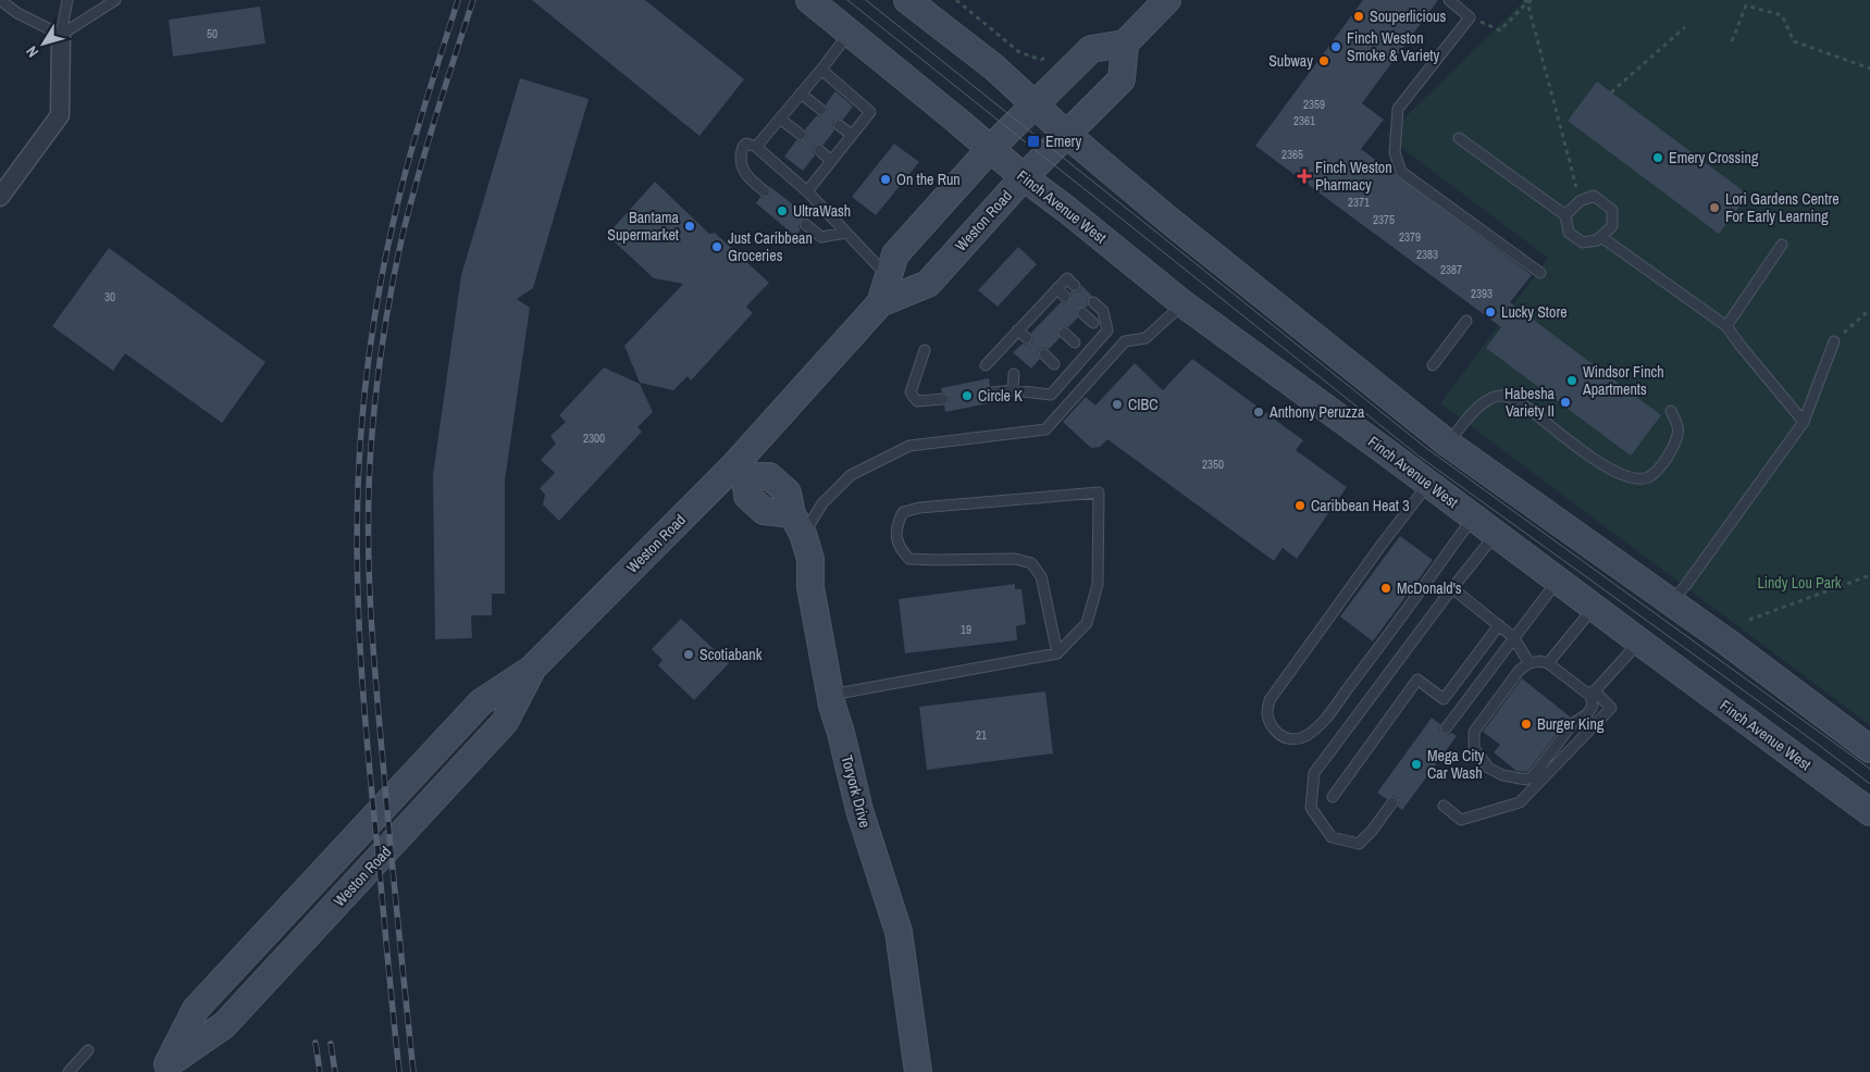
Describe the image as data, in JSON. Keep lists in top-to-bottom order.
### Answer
{
  "streets": {
    "main road": ["Finch Avenue West", "Weston Road", "Toryork Drive"]
  },
  "crossings": [
    ["Finch Avenue West", "Weston Road"]
  ],
  "parks": ["Lindy Lou Park"],
  "places": {
    "other": [
      "Souperlicious",
      "Finch Weston Smoke & Variety",
      "Subway",
      "Emery Crossing",
      "On the Run",
      "Lori Gardens Centre For Early Learning",
      "UltraWash",
      "Bantama Supermarket",
      "Just Caribbean Groceries",
      "Lucky Store",
      "Windsor Finch Apartments",
      "Circle K",
      "Habesha Variety II",
      "CIBC",
      "Anthony Peruzza",
      "Caribbean Heat 3",
      "McDonald's",
      "Scotiabank",
      "Burger King",
      "Mega City Car Wash"
    ],
    "transit": ["Emery"],
    "health": ["Finch Weston Pharmacy"]
  },
  "house_numbers": [
    "50",
    "2359",
    "2361",
    "2365",
    "2371",
    "2375",
    "2379",
    "2383",
    "2387",
    "2393",
    "30",
    "2300",
    "2350",
    "19",
    "21"
  ],
  "north": "bottom left"
}
